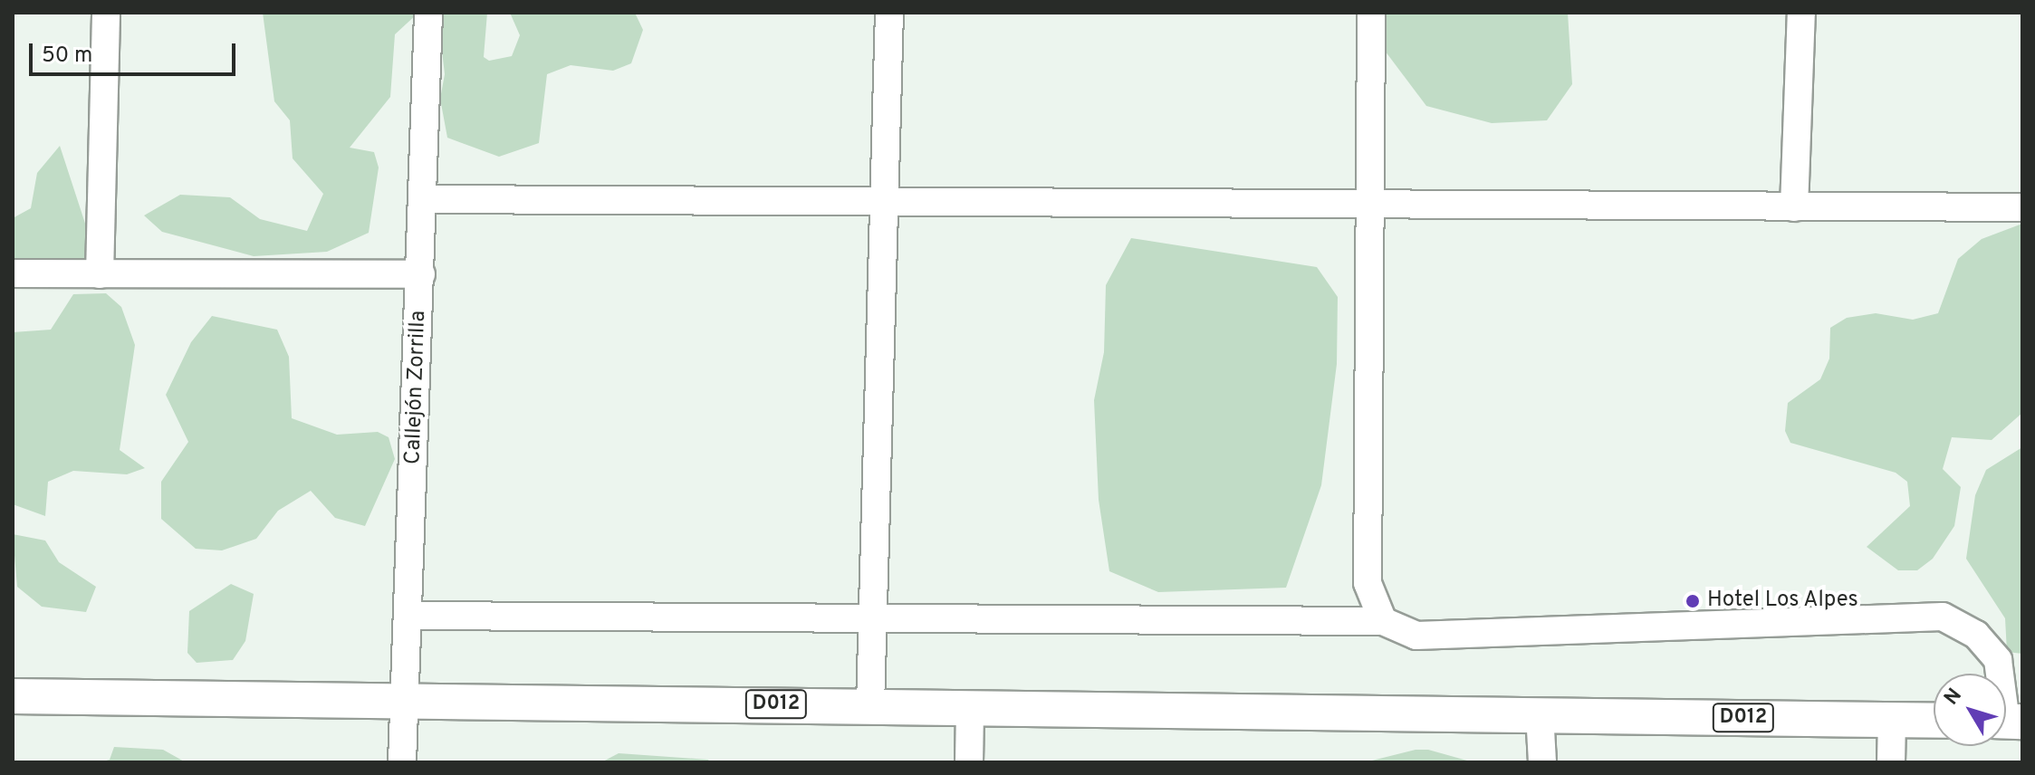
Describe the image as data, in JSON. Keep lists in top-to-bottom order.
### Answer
{
  "streets": {
    "main road": ["D012"],
    "street": ["Callejón Zorrilla"]
  },
  "crossings": [
    ["Callejón Zorrilla", "D012"]
  ],
  "places": ["Hotel Los Alpes"],
  "scale_bar": "50 m",
  "north": "top left"
}
